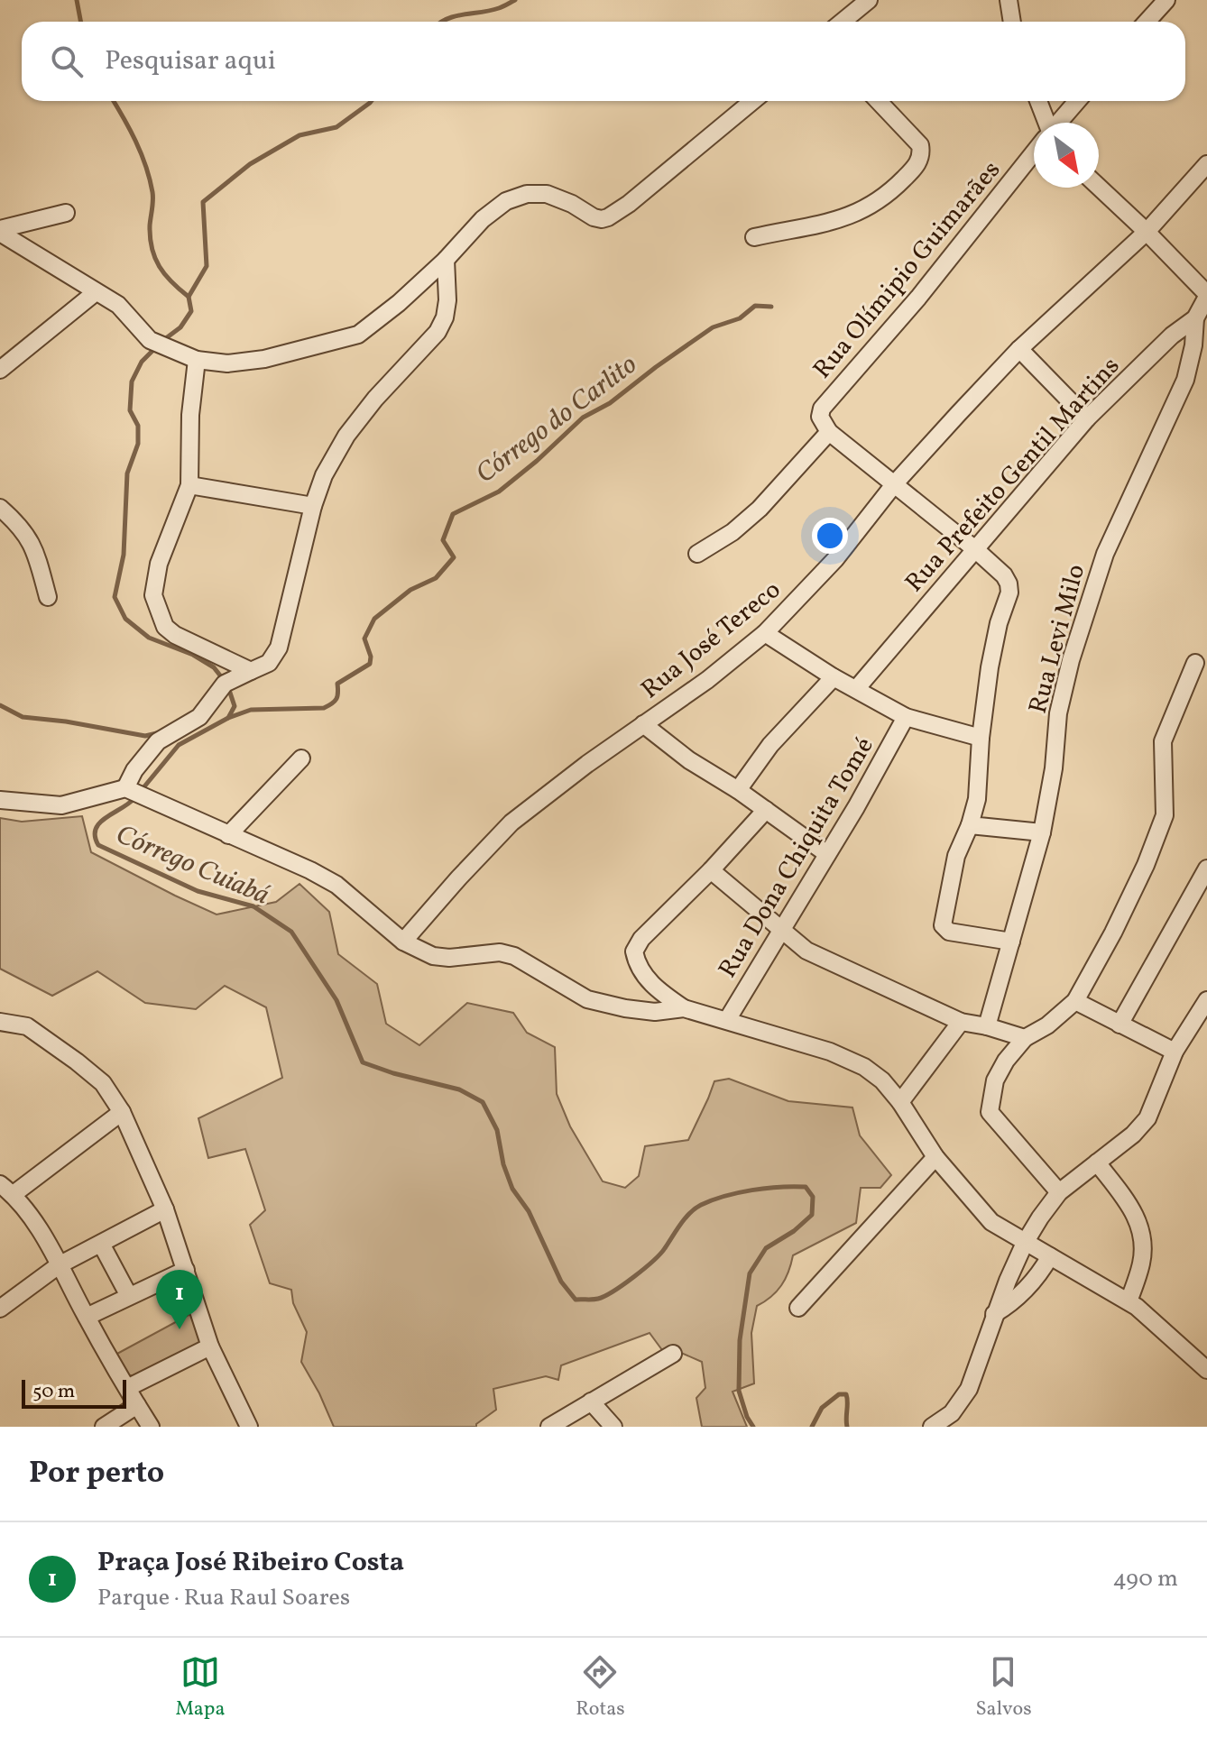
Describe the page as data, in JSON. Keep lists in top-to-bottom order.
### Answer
{
  "streets": {
    "street": [
      "Rua Olímipio Guimarães",
      "Rua Prefeito Gentil Martins",
      "Rua José Tereco",
      "Rua Levi Milo",
      "Rua Dona Chiquita Tomé"
    ]
  },
  "crossings": [
    ["Rua Prefeito Gentil Martins", "Rua Levi Milo"]
  ],
  "water": ["Córrego do Carlito", "Córrego Cuiabá"],
  "scale_bar": "50 m",
  "north": "bottom right",
  "page": {
    "search": "Pesquisar aqui",
    "pins": "1",
    "scale": "50 m",
    "heading": "Por perto",
    "list": [
      {
        "mark": "1",
        "name": "Praça José Ribeiro Costa",
        "note": "Parque · Rua Raul Soares",
        "value": "490 m"
      }
    ],
    "nav": ["Mapa", "Rotas", "Salvos"]
  }
}
